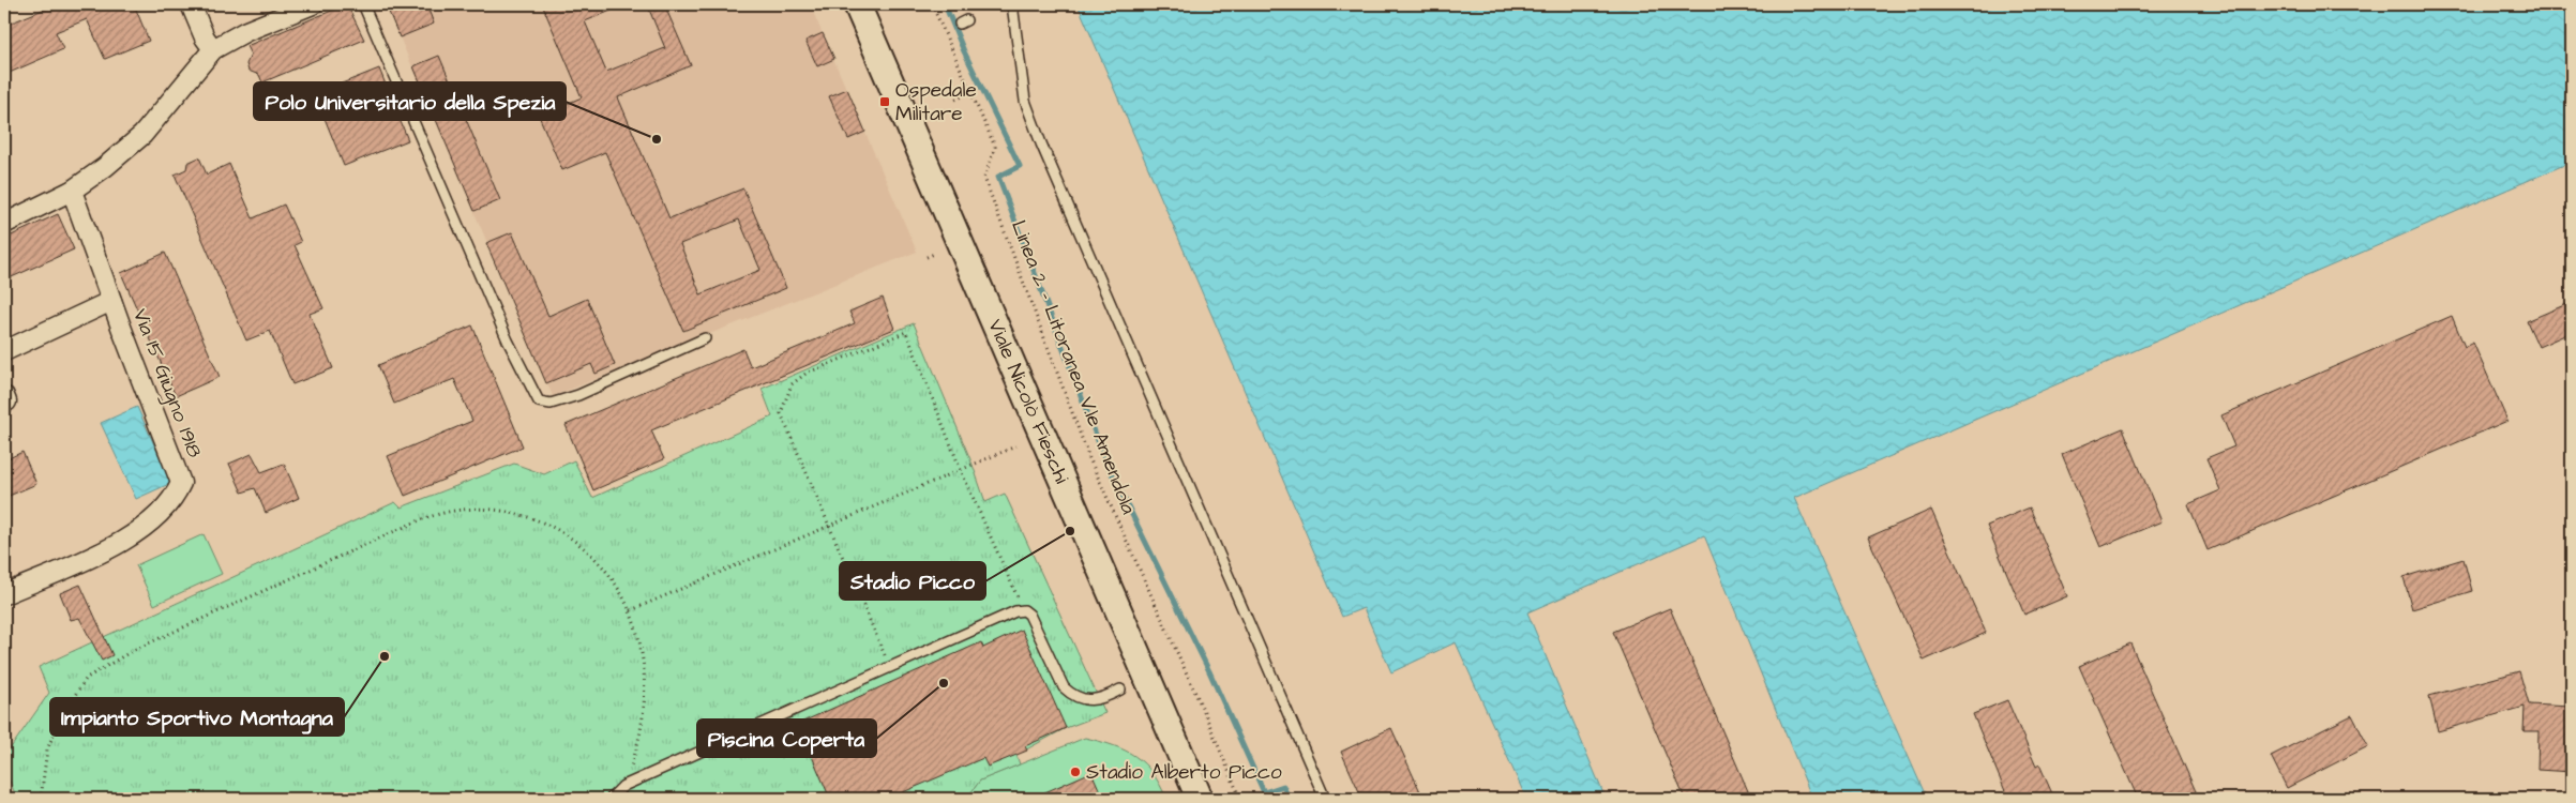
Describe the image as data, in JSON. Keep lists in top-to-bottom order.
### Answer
{
  "streets": {
    "main road": ["Viale Nicolò Fieschi"],
    "street": ["Via 15 Giugno 1918"],
    "path": ["Linea 2 - Litoranea V.le Amendola"]
  },
  "places": {
    "transit": ["Ospedale Militare"],
    "other": [
      "Polo Universitario della Spezia",
      "Stadio Picco",
      "Impianto Sportivo Montagna",
      "Piscina Coperta",
      "Stadio Alberto Picco"
    ]
  }
}
